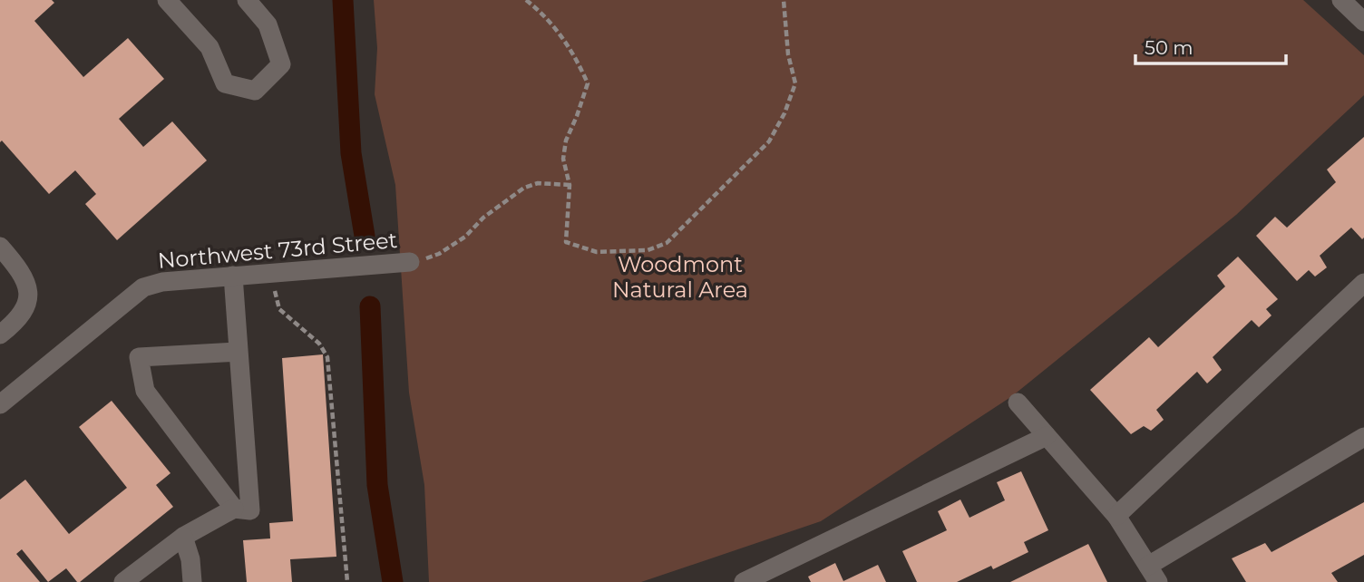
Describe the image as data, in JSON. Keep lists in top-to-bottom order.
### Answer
{
  "streets": {
    "street": ["Northwest 73rd Street"]
  },
  "parks": ["Woodmont Natural Area"],
  "scale_bar": "50 m"
}
